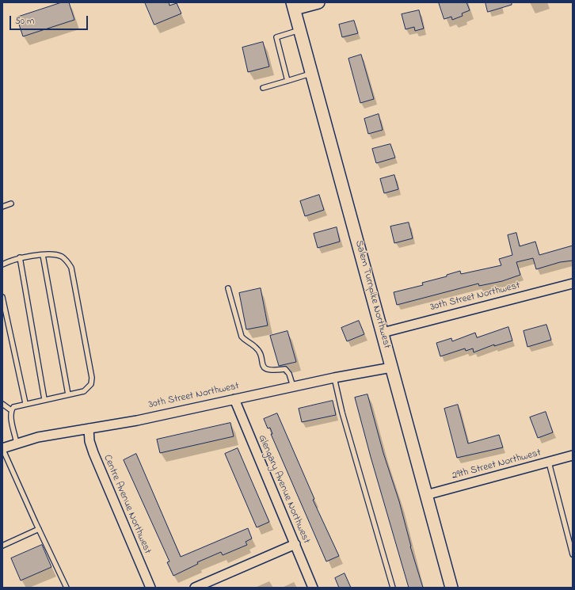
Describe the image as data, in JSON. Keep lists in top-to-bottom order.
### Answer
{
  "streets": {
    "street": [
      "Salem Turnpike Northwest",
      "30th Street Northwest",
      "29th Street Northwest",
      "Glengary Avenue Northwest",
      "Centre Avenue Northwest"
    ]
  },
  "crossings": [
    ["Salem Turnpike Northwest", "30th Street Northwest"],
    ["Salem Turnpike Northwest", "29th Street Northwest"],
    ["30th Street Northwest", "Glengary Avenue Northwest"],
    ["30th Street Northwest", "Centre Avenue Northwest"]
  ],
  "scale_bar": "50 m"
}
